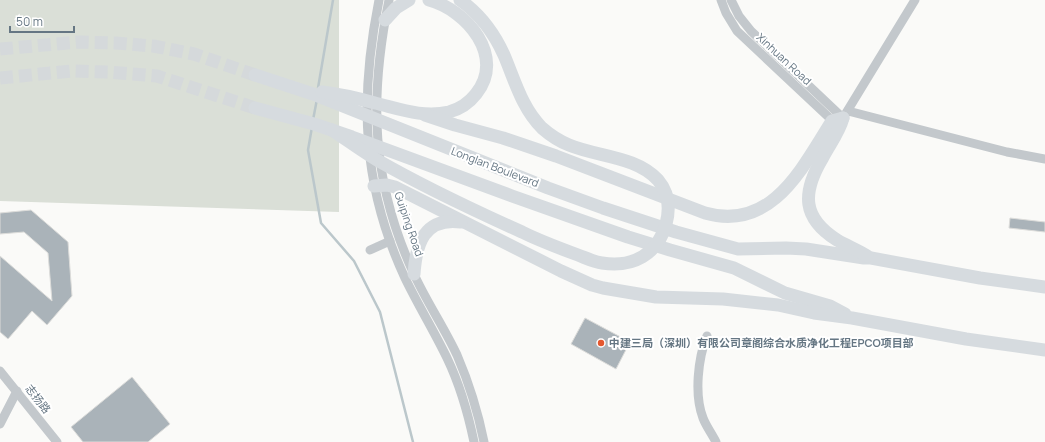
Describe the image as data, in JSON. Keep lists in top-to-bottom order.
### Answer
{
  "streets": {
    "highway": ["Longlan Boulevard"],
    "street": ["Xinhuan Road", "Guiping Road", "志扬路"]
  },
  "places": ["中建三局（深圳）有限公司章阁综合水质净化工程EPCO项目部"],
  "scale_bar": "50 m"
}
